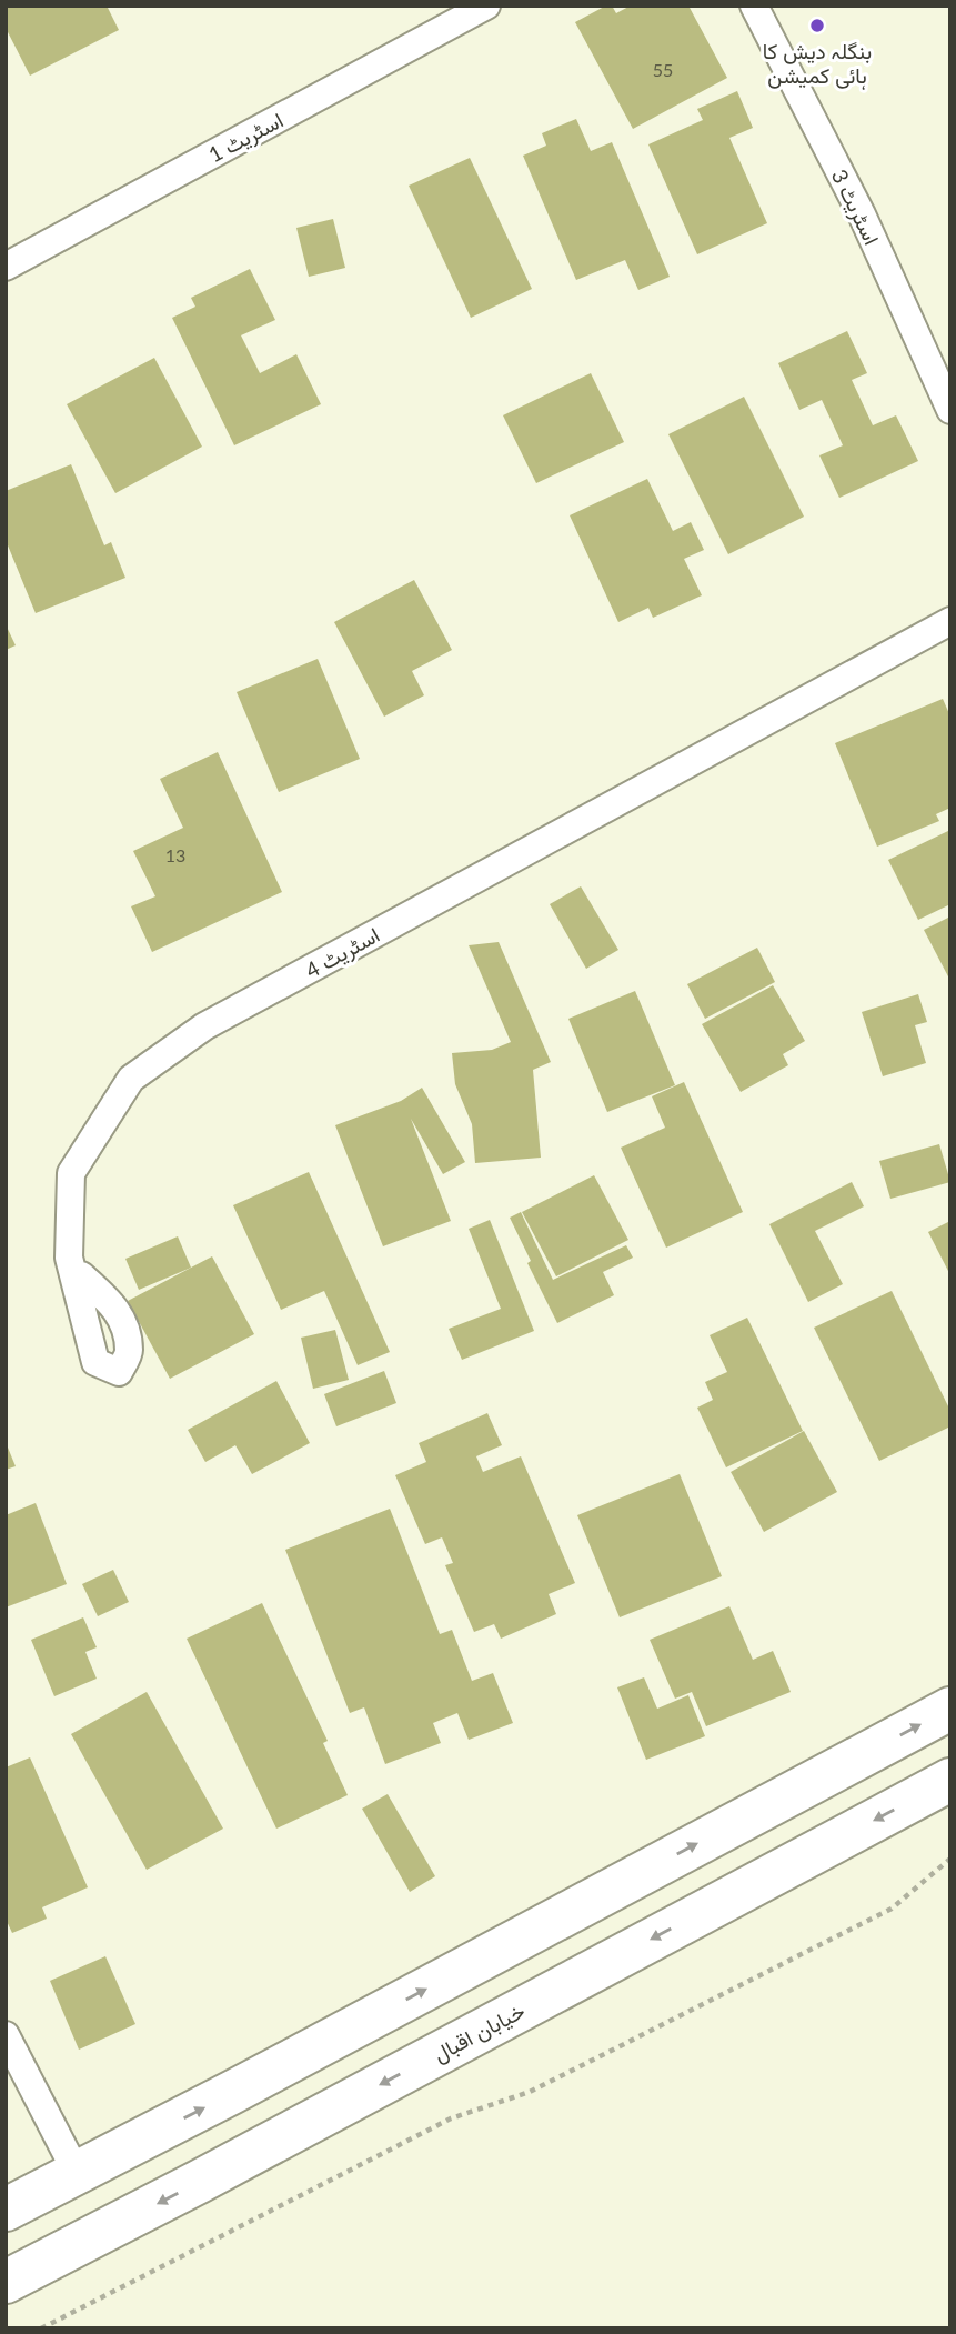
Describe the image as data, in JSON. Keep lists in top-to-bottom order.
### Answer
{
  "streets": {
    "main road": ["خیابان اقبال"],
    "street": ["اسٹریٹ 1", "اسٹریٹ 3", "اسٹریٹ 4"]
  },
  "places": ["بنگلہ دیش کا ہائی کمیشن"],
  "house_numbers": ["55", "13"]
}
